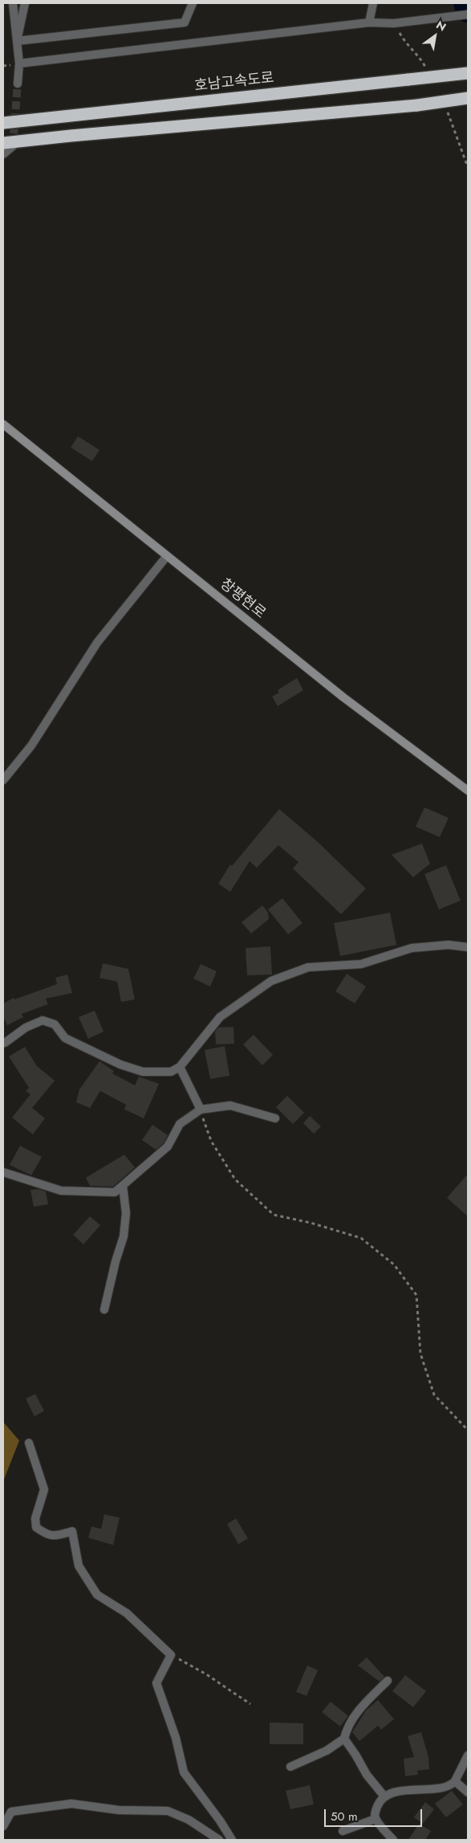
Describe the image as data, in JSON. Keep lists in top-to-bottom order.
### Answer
{
  "streets": {
    "highway": ["호남고속도로"],
    "main road": ["창평현로"]
  },
  "scale_bar": "50 m",
  "north": "top right"
}
